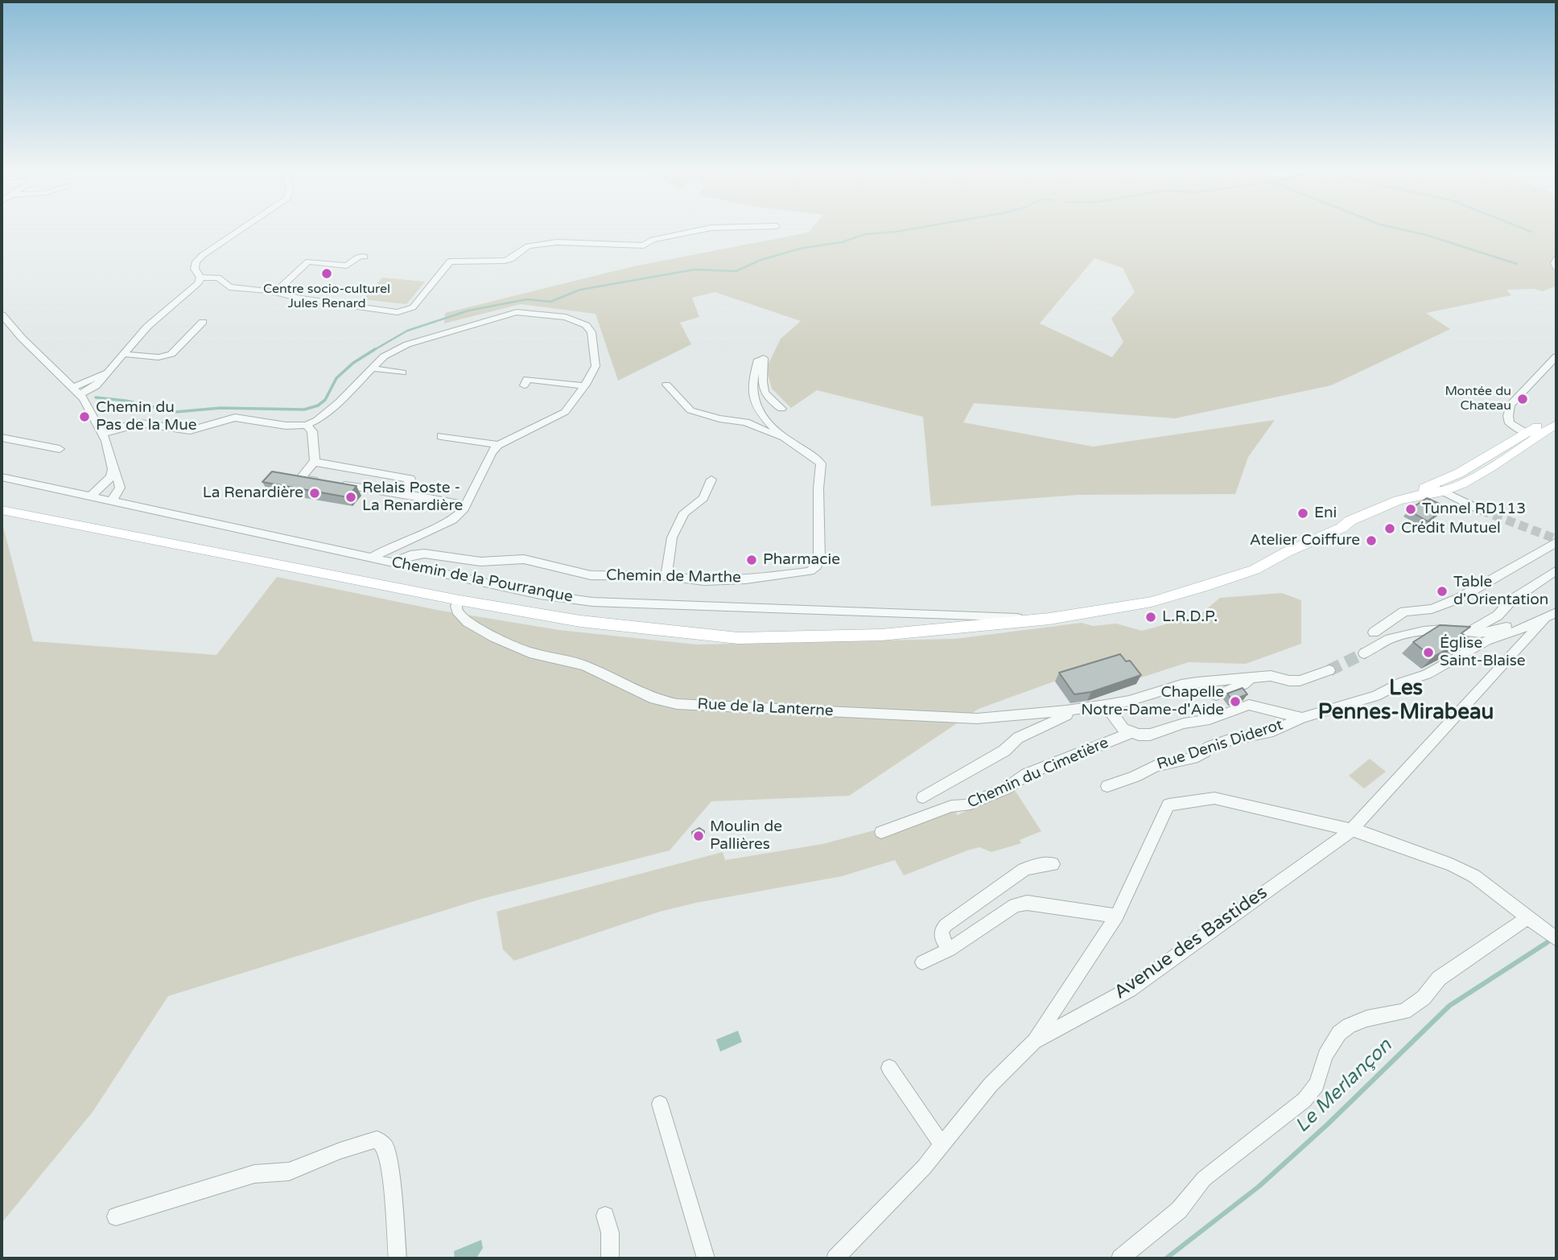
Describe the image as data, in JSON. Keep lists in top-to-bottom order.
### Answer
{
  "streets": {
    "street": [
      "Chemin de Marthe",
      "Chemin de la Pourranque",
      "Rue de la Lanterne",
      "Rue Denis Diderot",
      "Chemin du Cimetière",
      "Avenue des Bastides"
    ]
  },
  "crossings": [
    ["Chemin de Marthe", "Chemin de la Pourranque"],
    ["Rue Denis Diderot", "Chemin du Cimetière"],
    ["Rue Denis Diderot", "Avenue des Bastides"]
  ],
  "districts": ["Les Pennes-Mirabeau"],
  "water": ["Le Merlançon"],
  "places": [
    "Centre socio-culturel Jules Renard",
    "Montée du Chateau",
    "Chemin du Pas de la Mue",
    "La Renardière",
    "Relais Poste - La Renardière",
    "Tunnel RD113",
    "Eni",
    "Crédit Mutuel",
    "Atelier Coiffure",
    "Pharmacie",
    "Table d'Orientation",
    "L.R.D.P.",
    "Église Saint-Blaise",
    "Chapelle Notre-Dame-d'Aide",
    "Moulin de Pallières"
  ]
}
